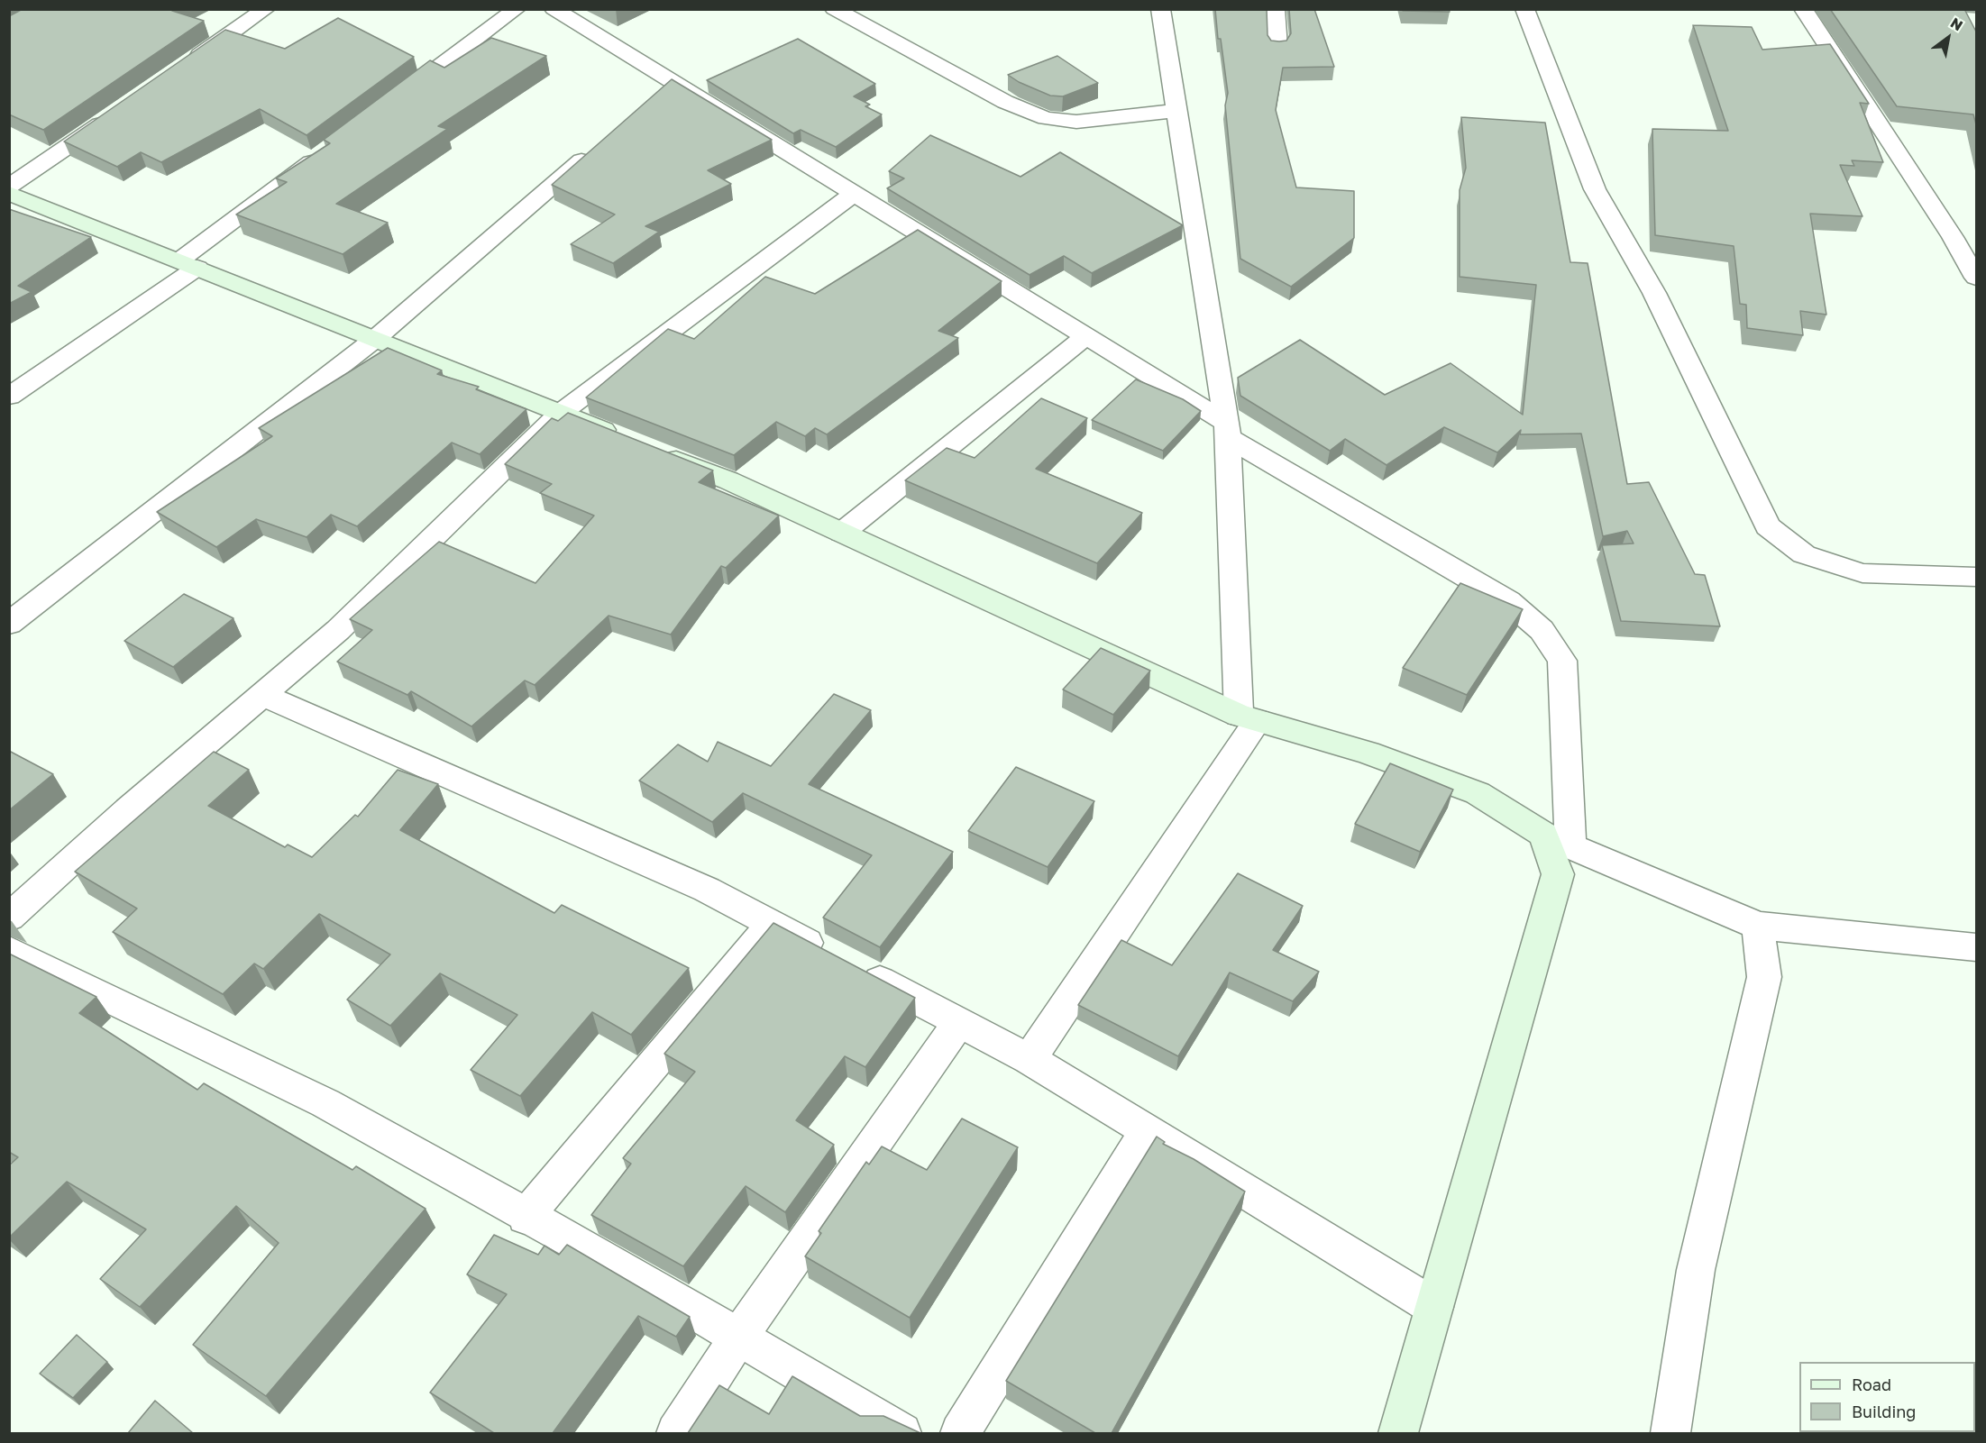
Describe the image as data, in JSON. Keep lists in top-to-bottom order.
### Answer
{
  "legend": ["Road", "Building"],
  "north": "top right"
}
